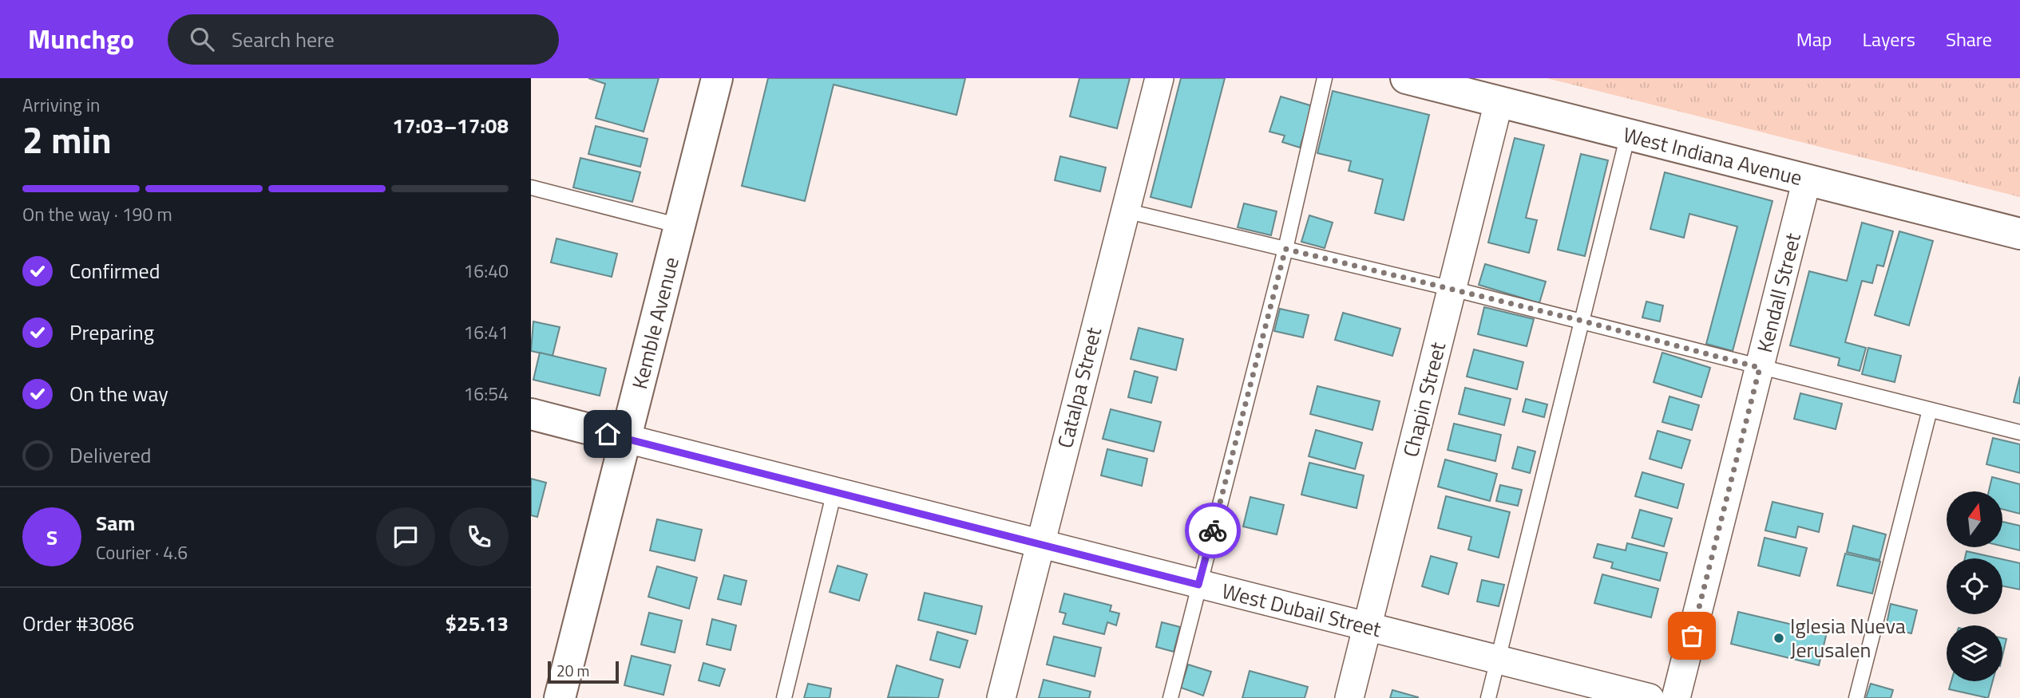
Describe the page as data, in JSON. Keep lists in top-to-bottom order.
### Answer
{
  "streets": {
    "street": [
      "West Indiana Avenue",
      "Kendall Street",
      "Kemble Avenue",
      "Catalpa Street",
      "Chapin Street",
      "West Dubail Street"
    ]
  },
  "crossings": [
    ["West Indiana Avenue", "Kendall Street"],
    ["West Indiana Avenue", "Chapin Street"],
    ["Kemble Avenue", "West Dubail Street"],
    ["Catalpa Street", "West Dubail Street"],
    ["Chapin Street", "West Dubail Street"]
  ],
  "places": ["Iglesia Nueva Jerusalen"],
  "scale_bar": "20 m",
  "north": "top",
  "page": {
    "header": "Munchgo",
    "search": "Search here",
    "nav": ["Map", "Layers", "Share"],
    "heading": ["2 min", "Arriving in", "17:03–17:08"],
    "panel": [
      "Sam",
      "Courier · 4.6",
      "Order #3086",
      "$25.13"
    ],
    "bar": "On the way · 190 m",
    "list": [
      ["Confirmed", "16:40"],
      ["Preparing", "16:41"],
      ["On the way", "16:54"],
      "Delivered"
    ],
    "round": "S",
    "scale": "20 m"
  }
}
